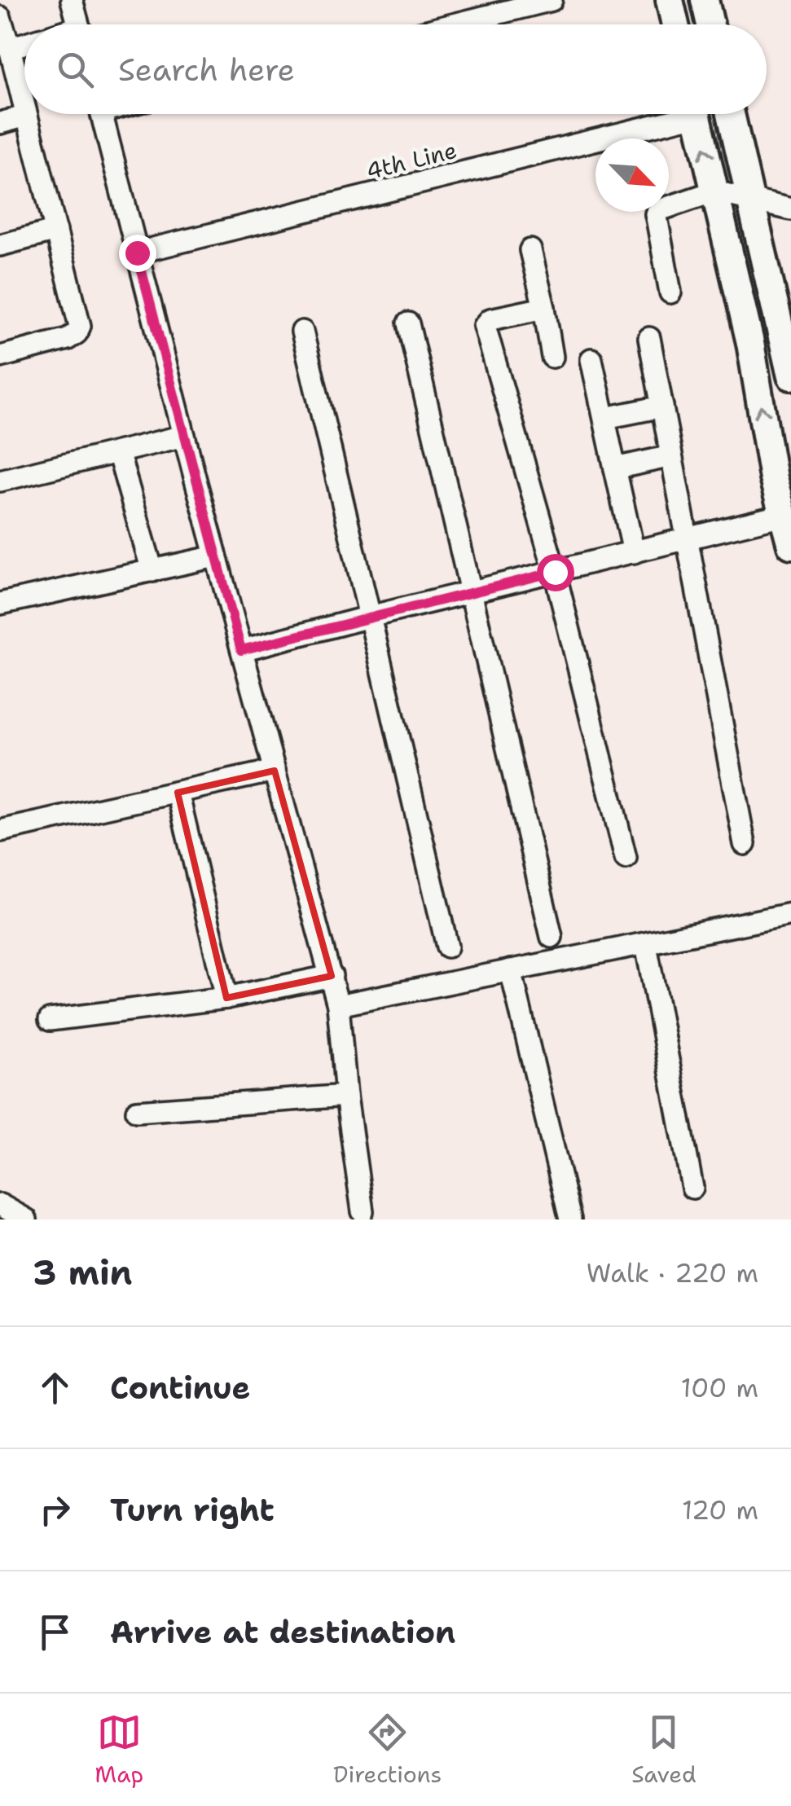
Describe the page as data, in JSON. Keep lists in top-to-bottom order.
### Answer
{
  "streets": {
    "street": ["4th Line"]
  },
  "north": "bottom right",
  "page": {
    "search": "Search here",
    "heading": ["3 min", "Walk · 220 m"],
    "list": [
      ["Continue", "100 m"],
      ["Turn right", "120 m"],
      "Arrive at destination"
    ],
    "nav": ["Map", "Directions", "Saved"]
  }
}
